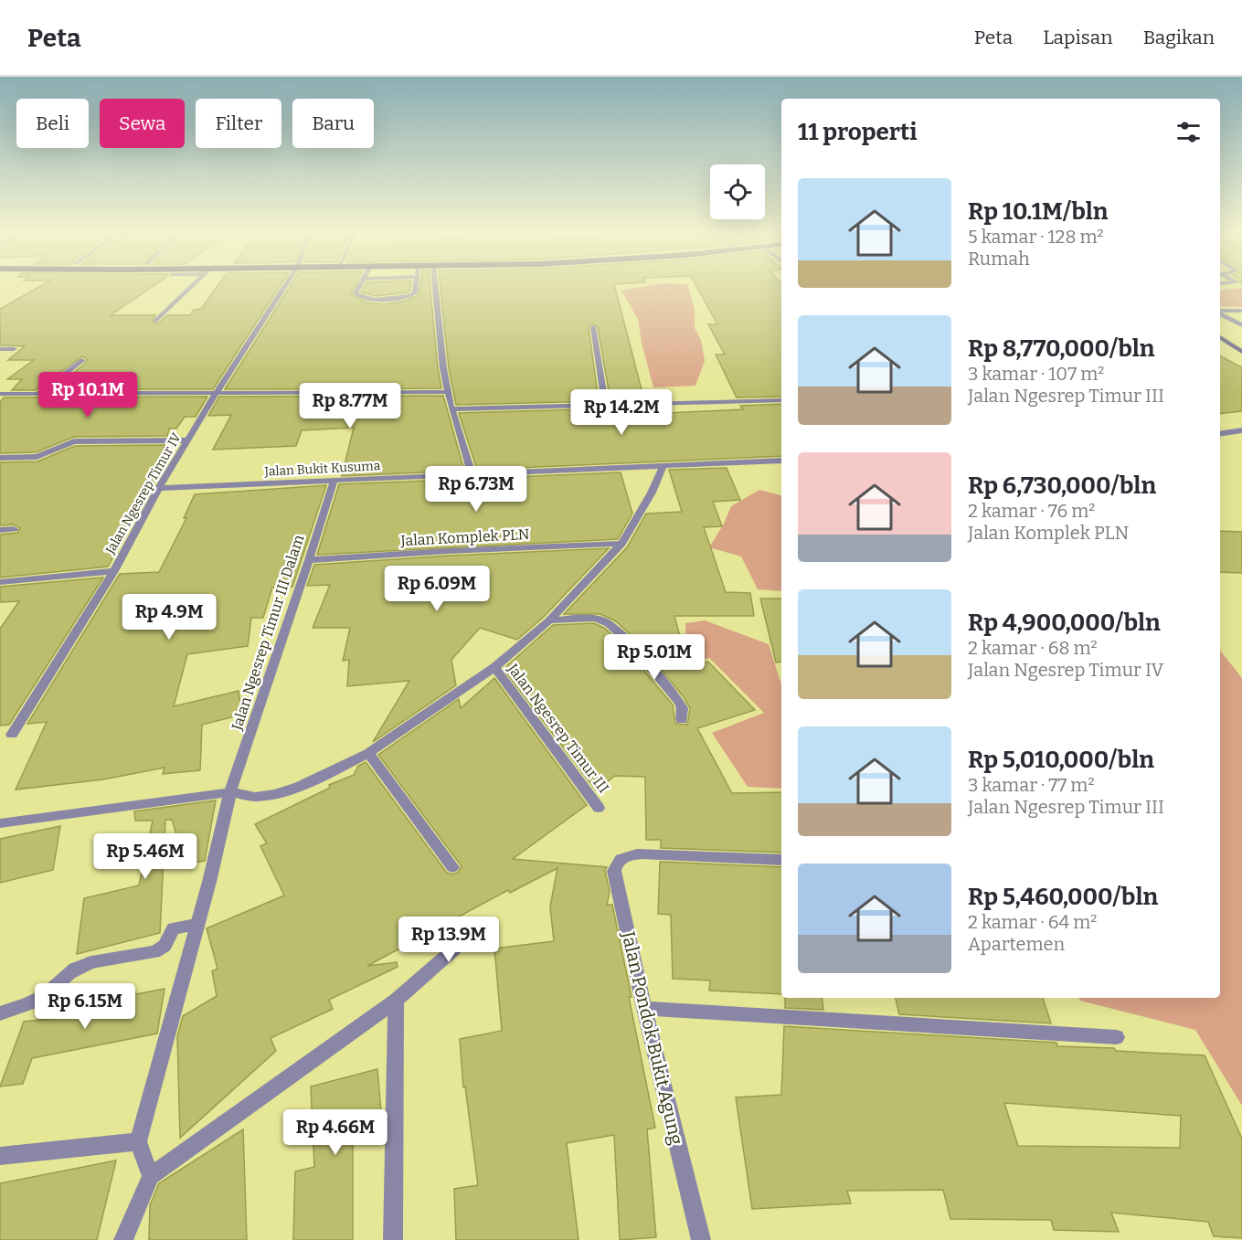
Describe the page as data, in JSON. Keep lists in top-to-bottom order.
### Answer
{
  "streets": {
    "street": [
      "Jalan Bukit Kusuma",
      "Jalan Ngesrep Timur IV",
      "Jalan Komplek PLN",
      "Jalan Ngesrep Timur III Dalam",
      "Jalan Ngesrep Timur III",
      "Jalan Pondok Bukit Agung"
    ]
  },
  "crossings": [
    ["Jalan Bukit Kusuma", "Jalan Ngesrep Timur IV"],
    ["Jalan Bukit Kusuma", "Jalan Ngesrep Timur III Dalam"],
    ["Jalan Bukit Kusuma", "Jalan Ngesrep Timur III"],
    ["Jalan Komplek PLN", "Jalan Ngesrep Timur III Dalam"],
    ["Jalan Komplek PLN", "Jalan Ngesrep Timur III"],
    ["Jalan Ngesrep Timur III Dalam", "Jalan Ngesrep Timur III"]
  ],
  "page": {
    "header": "Peta",
    "nav": ["Peta", "Lapisan", "Bagikan"],
    "chip": [
      "Beli",
      "Sewa",
      "Filter",
      "Baru"
    ],
    "heading": "11 properti",
    "list": [
      {
        "name": "Rp 10.1M/bln",
        "note": "5 kamar · 128 m² · Rumah"
      },
      {
        "name": "Rp 8,770,000/bln",
        "note": "3 kamar · 107 m² · Jalan Ngesrep Timur III"
      },
      {
        "name": "Rp 6,730,000/bln",
        "note": "2 kamar · 76 m² · Jalan Komplek PLN"
      },
      {
        "name": "Rp 4,900,000/bln",
        "note": "2 kamar · 68 m² · Jalan Ngesrep Timur IV"
      },
      {
        "name": "Rp 5,010,000/bln",
        "note": "3 kamar · 77 m² · Jalan Ngesrep Timur III"
      },
      {
        "name": "Rp 5,460,000/bln",
        "note": "2 kamar · 64 m² · Apartemen"
      }
    ],
    "price": [
      "Rp 10.1M",
      "Rp 8.77M",
      "Rp 14.2M",
      "Rp 6.73M",
      "Rp 6.09M",
      "Rp 4.9M",
      "Rp 5.01M",
      "Rp 5.46M",
      "Rp 13.9M",
      "Rp 6.15M",
      "Rp 4.66M"
    ]
  }
}
